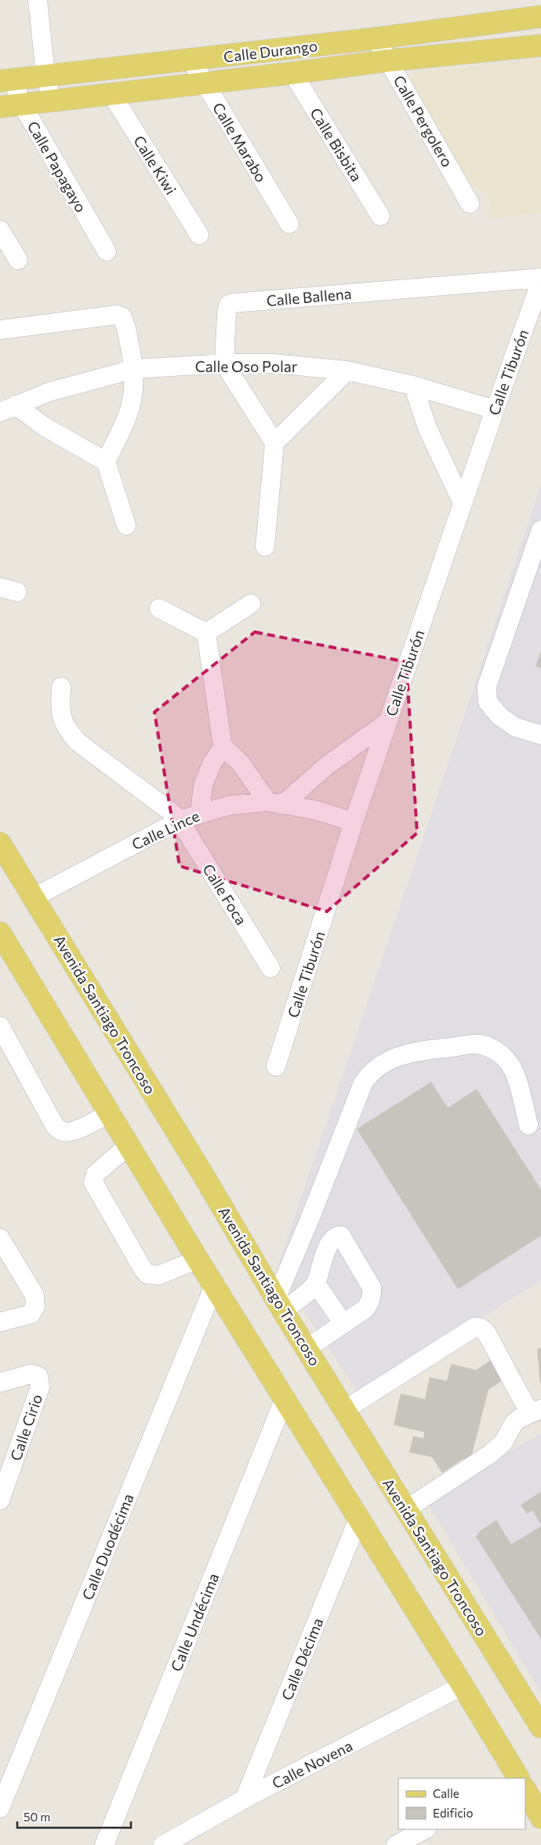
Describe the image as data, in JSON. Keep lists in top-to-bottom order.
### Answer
{
  "streets": {
    "main road": ["Calle Durango", "Avenida Santiago Troncoso"],
    "street": [
      "Calle Pergolero",
      "Calle Marabo",
      "Calle Bisbita",
      "Calle Kiwi",
      "Calle Papagayo",
      "Calle Ballena",
      "Calle Oso Polar",
      "Calle Tiburón",
      "Calle Lince",
      "Calle Foca",
      "Calle Cirio",
      "Calle Duodécima",
      "Calle Undécima",
      "Calle Décima",
      "Calle Novena"
    ]
  },
  "crossings": [
    ["Calle Durango", "Calle Pergolero"],
    ["Calle Durango", "Calle Marabo"],
    ["Calle Durango", "Calle Bisbita"],
    ["Calle Durango", "Calle Kiwi"],
    ["Calle Durango", "Calle Papagayo"],
    ["Calle Ballena", "Calle Oso Polar"],
    ["Calle Oso Polar", "Calle Tiburón"],
    ["Calle Tiburón", "Calle Lince"],
    ["Calle Lince", "Calle Foca"],
    ["Calle Lince", "Avenida Santiago Troncoso"],
    ["Calle Décima", "Calle Novena"]
  ],
  "legend": ["Calle", "Edificio"],
  "scale_bar": "50 m"
}
